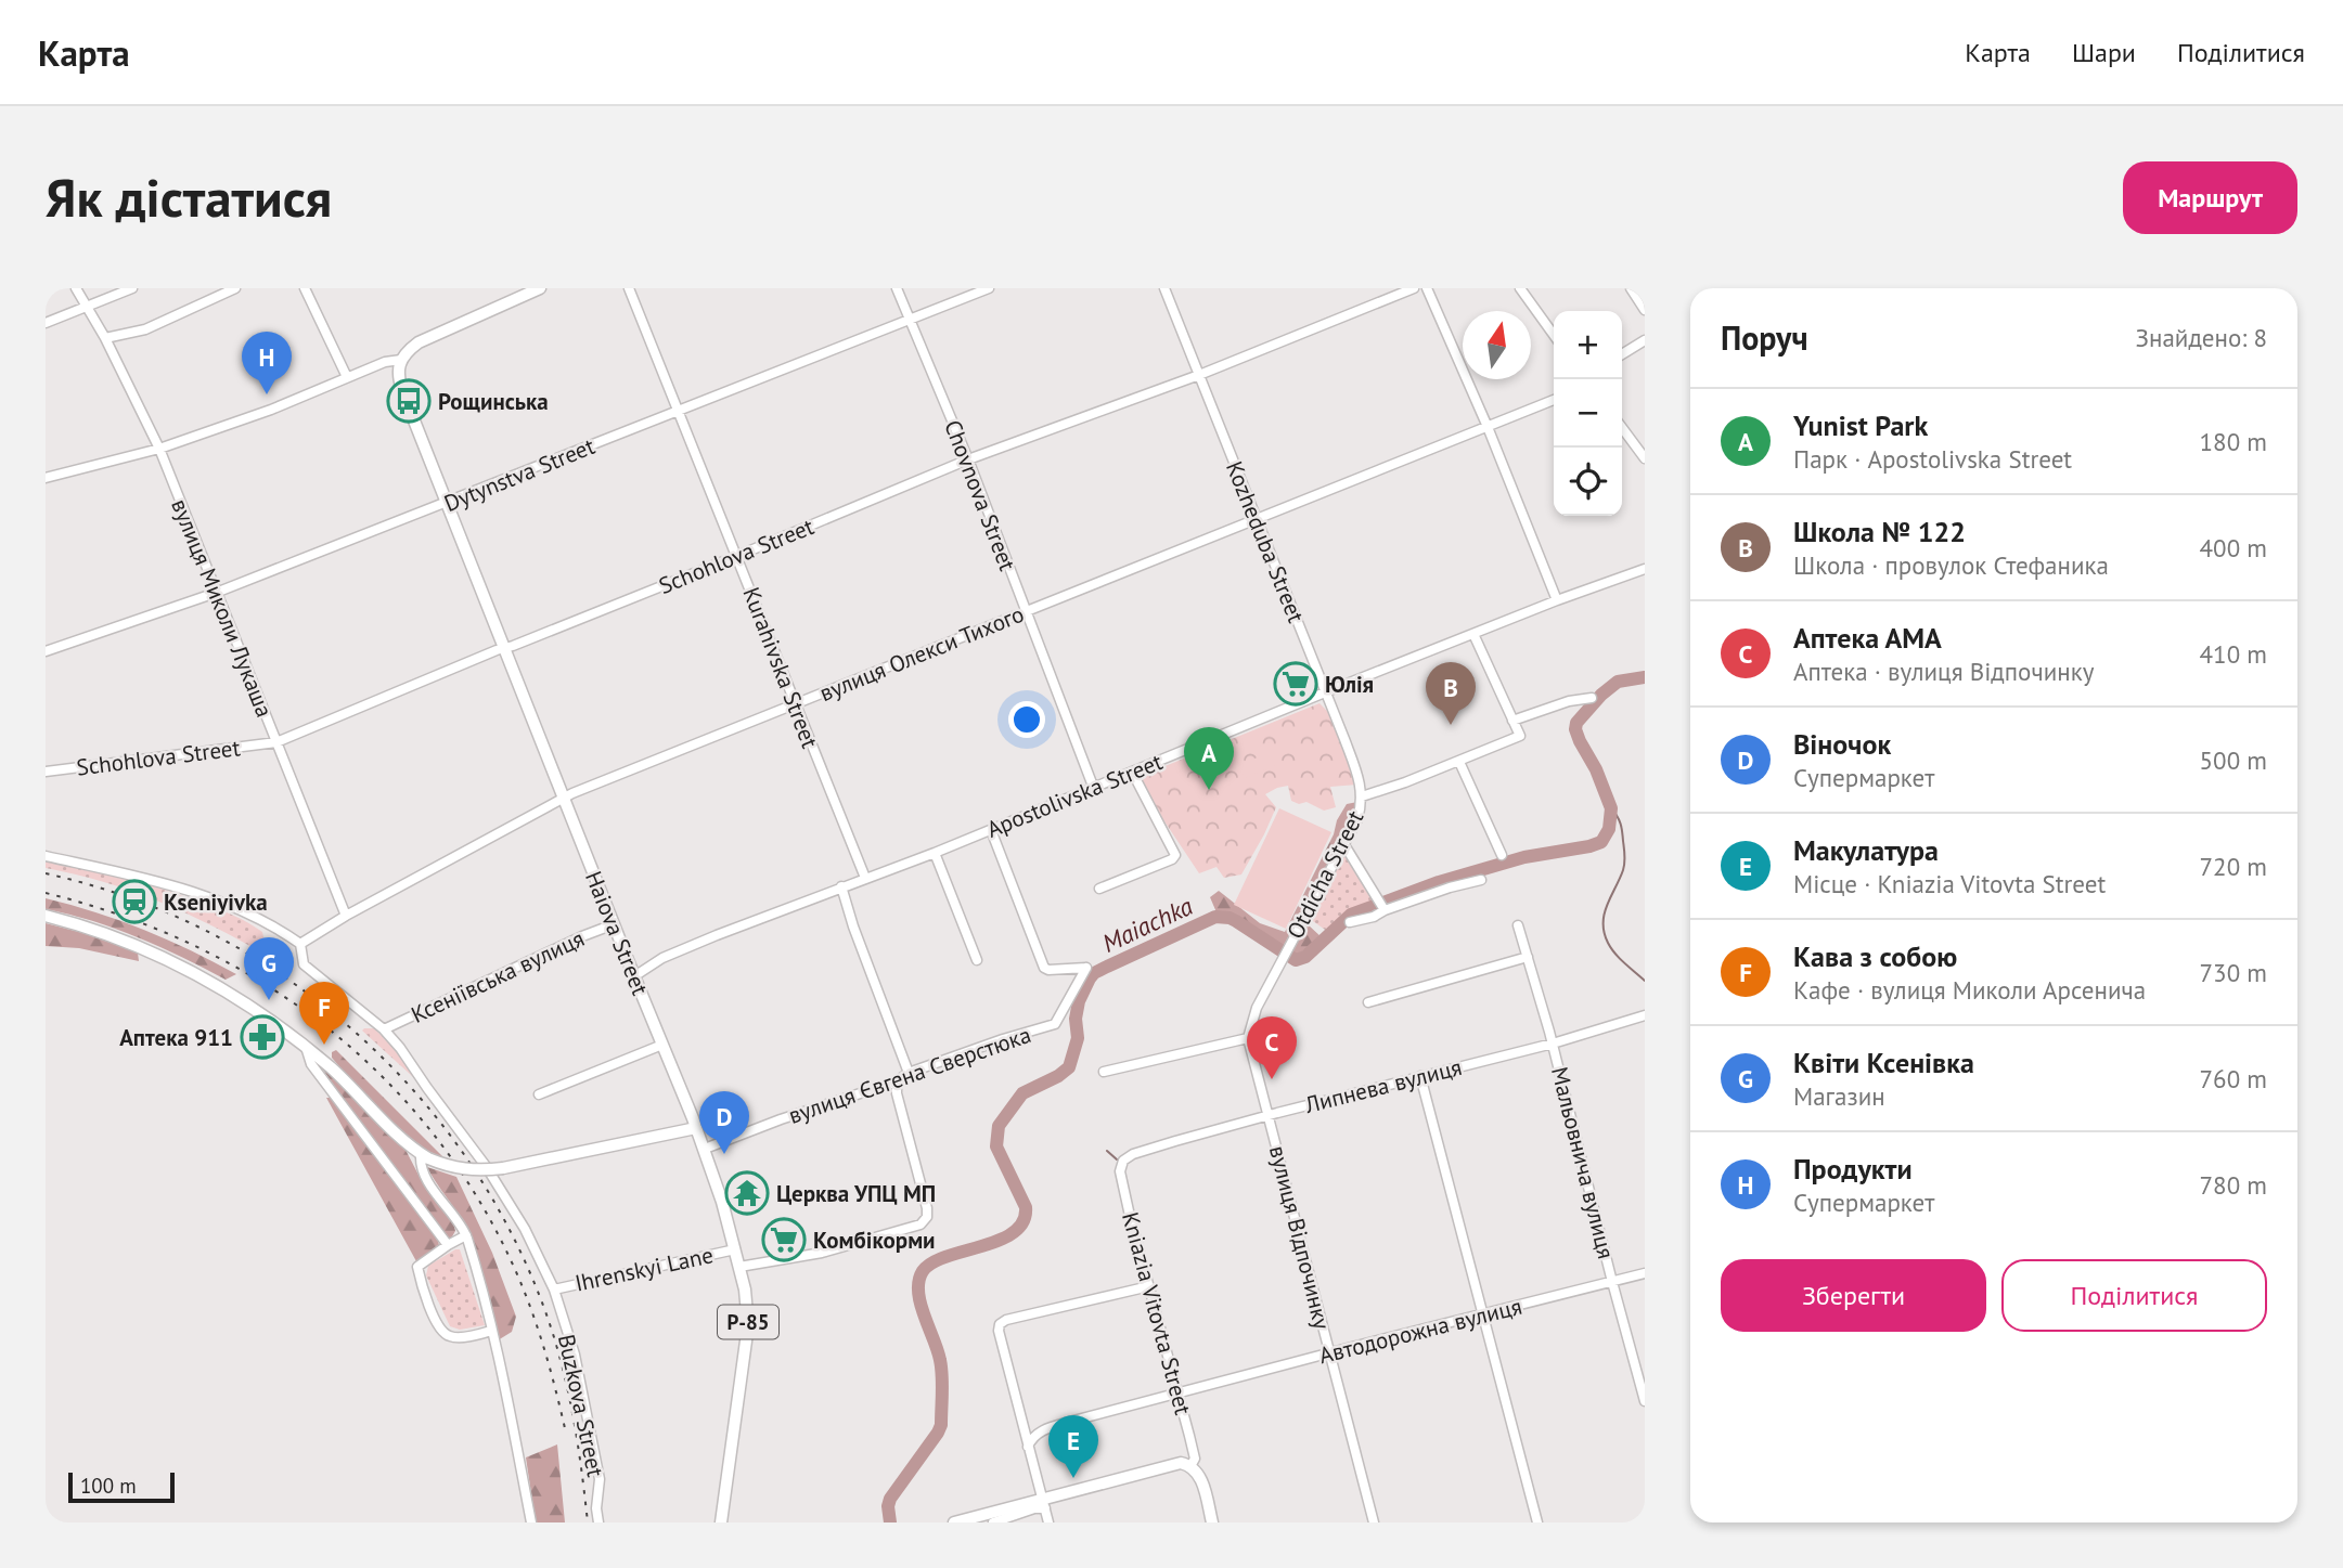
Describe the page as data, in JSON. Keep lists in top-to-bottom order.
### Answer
{
  "streets": {
    "main road": ["Haiova Street", "Kniazia Vitovta Street", "Р-85"],
    "street": [
      "Dytynstva Street",
      "Chovnova Street",
      "Kozheduba Street",
      "Schohlova Street",
      "вулиця Миколи Лукаша",
      "вулиця Олекси Тихого",
      "Kurahivska Street",
      "Apostolivska Street",
      "Otdicha Street",
      "Ксеніївська вулиця",
      "вулиця Євгена Сверстюка",
      "Липнева вулиця",
      "Мальовнича вулиця",
      "вулиця Відпочинку",
      "Ihrenskyi Lane",
      "Автодорожна вулиця",
      "Buzkova Street"
    ]
  },
  "crossings": [
    ["Dytynstva Street", "Chovnova Street"],
    ["Dytynstva Street", "вулиця Миколи Лукаша"],
    ["Dytynstva Street", "Kurahivska Street"],
    ["Dytynstva Street", "Haiova Street"],
    ["Chovnova Street", "Schohlova Street"],
    ["Chovnova Street", "вулиця Олекси Тихого"],
    ["Chovnova Street", "Apostolivska Street"],
    ["Kozheduba Street", "Schohlova Street"],
    ["Kozheduba Street", "вулиця Олекси Тихого"],
    ["Kozheduba Street", "Apostolivska Street"],
    ["Kozheduba Street", "Otdicha Street"],
    ["Schohlova Street", "вулиця Миколи Лукаша"],
    ["Schohlova Street", "Kurahivska Street"],
    ["Schohlova Street", "Haiova Street"],
    ["вулиця Миколи Лукаша", "вулиця Олекси Тихого"],
    ["вулиця Олекси Тихого", "Kurahivska Street"],
    ["вулиця Олекси Тихого", "Haiova Street"],
    ["вулиця Олекси Тихого", "Buzkova Street"],
    ["Kurahivska Street", "Apostolivska Street"],
    ["Apostolivska Street", "Haiova Street"],
    ["Apostolivska Street", "вулиця Євгена Сверстюка"],
    ["Otdicha Street", "вулиця Відпочинку"],
    ["Haiova Street", "Ксеніївська вулиця"],
    ["Haiova Street", "вулиця Євгена Сверстюка"],
    ["Haiova Street", "Ihrenskyi Lane"],
    ["Ксеніївська вулиця", "Buzkova Street"],
    ["Липнева вулиця", "Мальовнича вулиця"],
    ["Липнева вулиця", "вулиця Відпочинку"],
    ["Липнева вулиця", "Kniazia Vitovta Street"],
    ["Мальовнича вулиця", "Автодорожна вулиця"],
    ["вулиця Відпочинку", "Автодорожна вулиця"],
    ["Ihrenskyi Lane", "Buzkova Street"],
    ["Kniazia Vitovta Street", "Автодорожна вулиця"]
  ],
  "water": ["Maiachka"],
  "places": {
    "bus stop": ["Рощинська"],
    "supermarket": ["Юлія", "Комбікорми"],
    "station": ["Kseniyivka"],
    "pharmacy": ["Аптека 911"],
    "temple": ["Церква УПЦ МП"]
  },
  "scale_bar": "100 m",
  "north": "top",
  "page": {
    "header": "Карта",
    "nav": ["Карта", "Шари", "Поділитися"],
    "buttons": [
      "Маршрут",
      ["Зберегти", "Поділитися"]
    ],
    "title": "Як дістатися",
    "heading": ["Поруч", "Знайдено: 8"],
    "map_buttons": ["+", "−"],
    "pins": [
      "H",
      "B",
      "A",
      "G",
      "F",
      "C",
      "D",
      "E"
    ],
    "list": [
      {
        "mark": "A",
        "name": "Yunist Park",
        "note": "Парк · Apostolivska Street",
        "value": "180 m"
      },
      {
        "mark": "B",
        "name": "Школа № 122",
        "note": "Школа · провулок Стефаника",
        "value": "400 m"
      },
      {
        "mark": "C",
        "name": "Аптека АМА",
        "note": "Аптека · вулиця Відпочинку",
        "value": "410 m"
      },
      {
        "mark": "D",
        "name": "Віночок",
        "note": "Супермаркет",
        "value": "500 m"
      },
      {
        "mark": "E",
        "name": "Макулатура",
        "note": "Місце · Kniazia Vitovta Street",
        "value": "720 m"
      },
      {
        "mark": "F",
        "name": "Кава з собою",
        "note": "Кафе · вулиця Миколи Арсенича",
        "value": "730 m"
      },
      {
        "mark": "G",
        "name": "Квіти Ксенівка",
        "note": "Магазин",
        "value": "760 m"
      },
      {
        "mark": "H",
        "name": "Продукти",
        "note": "Супермаркет",
        "value": "780 m"
      }
    ],
    "scale": "100 m"
  }
}
